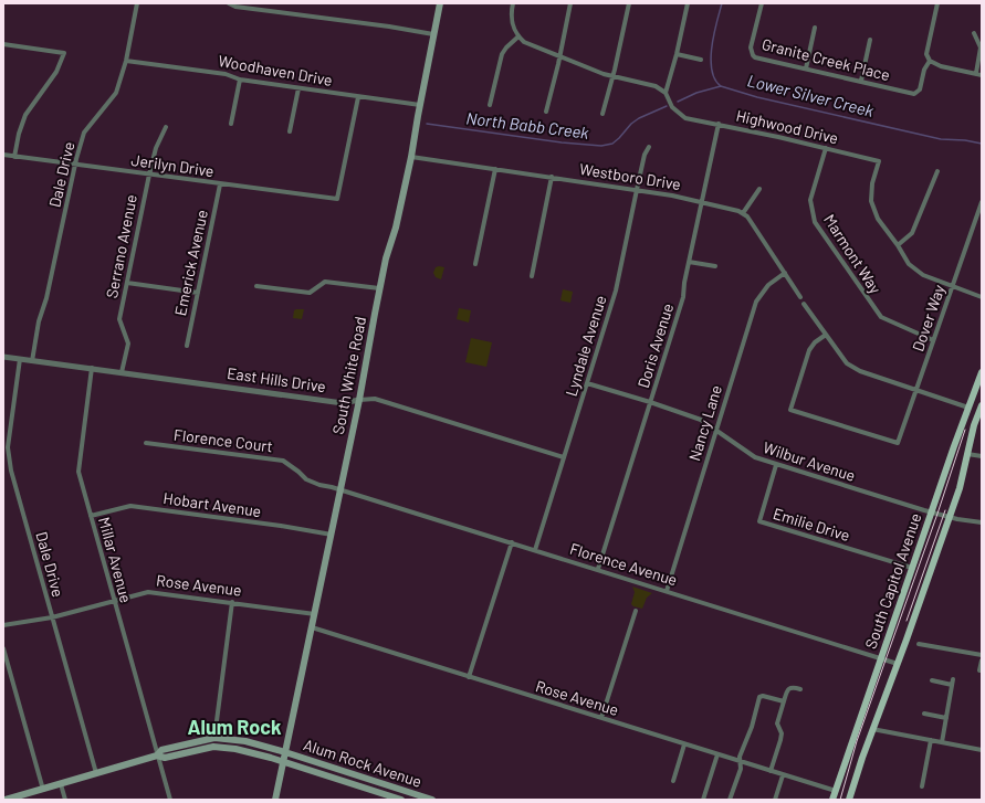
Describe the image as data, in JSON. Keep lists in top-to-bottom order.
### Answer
{
  "streets": {
    "main road": ["South White Road", "South Capitol Avenue", "Alum Rock Avenue"],
    "street": [
      "Granite Creek Place",
      "Woodhaven Drive",
      "Highwood Drive",
      "Jerilyn Drive",
      "Dale Drive",
      "Westboro Drive",
      "Serrano Avenue",
      "Marmont Way",
      "Emerick Avenue",
      "Dover Way",
      "Lyndale Avenue",
      "Doris Avenue",
      "East Hills Drive",
      "Nancy Lane",
      "Florence Court",
      "Wilbur Avenue",
      "Hobart Avenue",
      "Emilie Drive",
      "Millar Avenue",
      "Florence Avenue",
      "Rose Avenue"
    ]
  },
  "crossings": [
    ["Woodhaven Drive", "Jerilyn Drive"],
    ["Woodhaven Drive", "Dale Drive"],
    ["Woodhaven Drive", "South White Road"],
    ["Highwood Drive", "Marmont Way"],
    ["Highwood Drive", "Dover Way"],
    ["Highwood Drive", "Doris Avenue"],
    ["Jerilyn Drive", "Dale Drive"],
    ["Jerilyn Drive", "Serrano Avenue"],
    ["Jerilyn Drive", "Emerick Avenue"],
    ["Dale Drive", "East Hills Drive"],
    ["Dale Drive", "Rose Avenue"],
    ["Dale Drive", "Alum Rock Avenue"],
    ["Westboro Drive", "Lyndale Avenue"],
    ["Westboro Drive", "Doris Avenue"],
    ["Westboro Drive", "South White Road"],
    ["Serrano Avenue", "East Hills Drive"],
    ["Marmont Way", "Dover Way"],
    ["Lyndale Avenue", "East Hills Drive"],
    ["Lyndale Avenue", "Wilbur Avenue"],
    ["Lyndale Avenue", "Florence Avenue"],
    ["Doris Avenue", "Wilbur Avenue"],
    ["Doris Avenue", "Florence Avenue"],
    ["South White Road", "East Hills Drive"],
    ["South White Road", "Florence Court"],
    ["South White Road", "Hobart Avenue"],
    ["South White Road", "Florence Avenue"],
    ["South White Road", "Rose Avenue"],
    ["South White Road", "Alum Rock Avenue"],
    ["East Hills Drive", "Millar Avenue"],
    ["Nancy Lane", "Wilbur Avenue"],
    ["Nancy Lane", "Florence Avenue"],
    ["Florence Court", "Florence Avenue"],
    ["Wilbur Avenue", "Emilie Drive"],
    ["Wilbur Avenue", "South Capitol Avenue"],
    ["Hobart Avenue", "Millar Avenue"],
    ["Emilie Drive", "South Capitol Avenue"],
    ["Millar Avenue", "Rose Avenue"],
    ["Millar Avenue", "Alum Rock Avenue"],
    ["Florence Avenue", "South Capitol Avenue"],
    ["South Capitol Avenue", "Rose Avenue"]
  ],
  "districts": ["Alum Rock"],
  "water": ["Lower Silver Creek", "North Babb Creek"]
}
